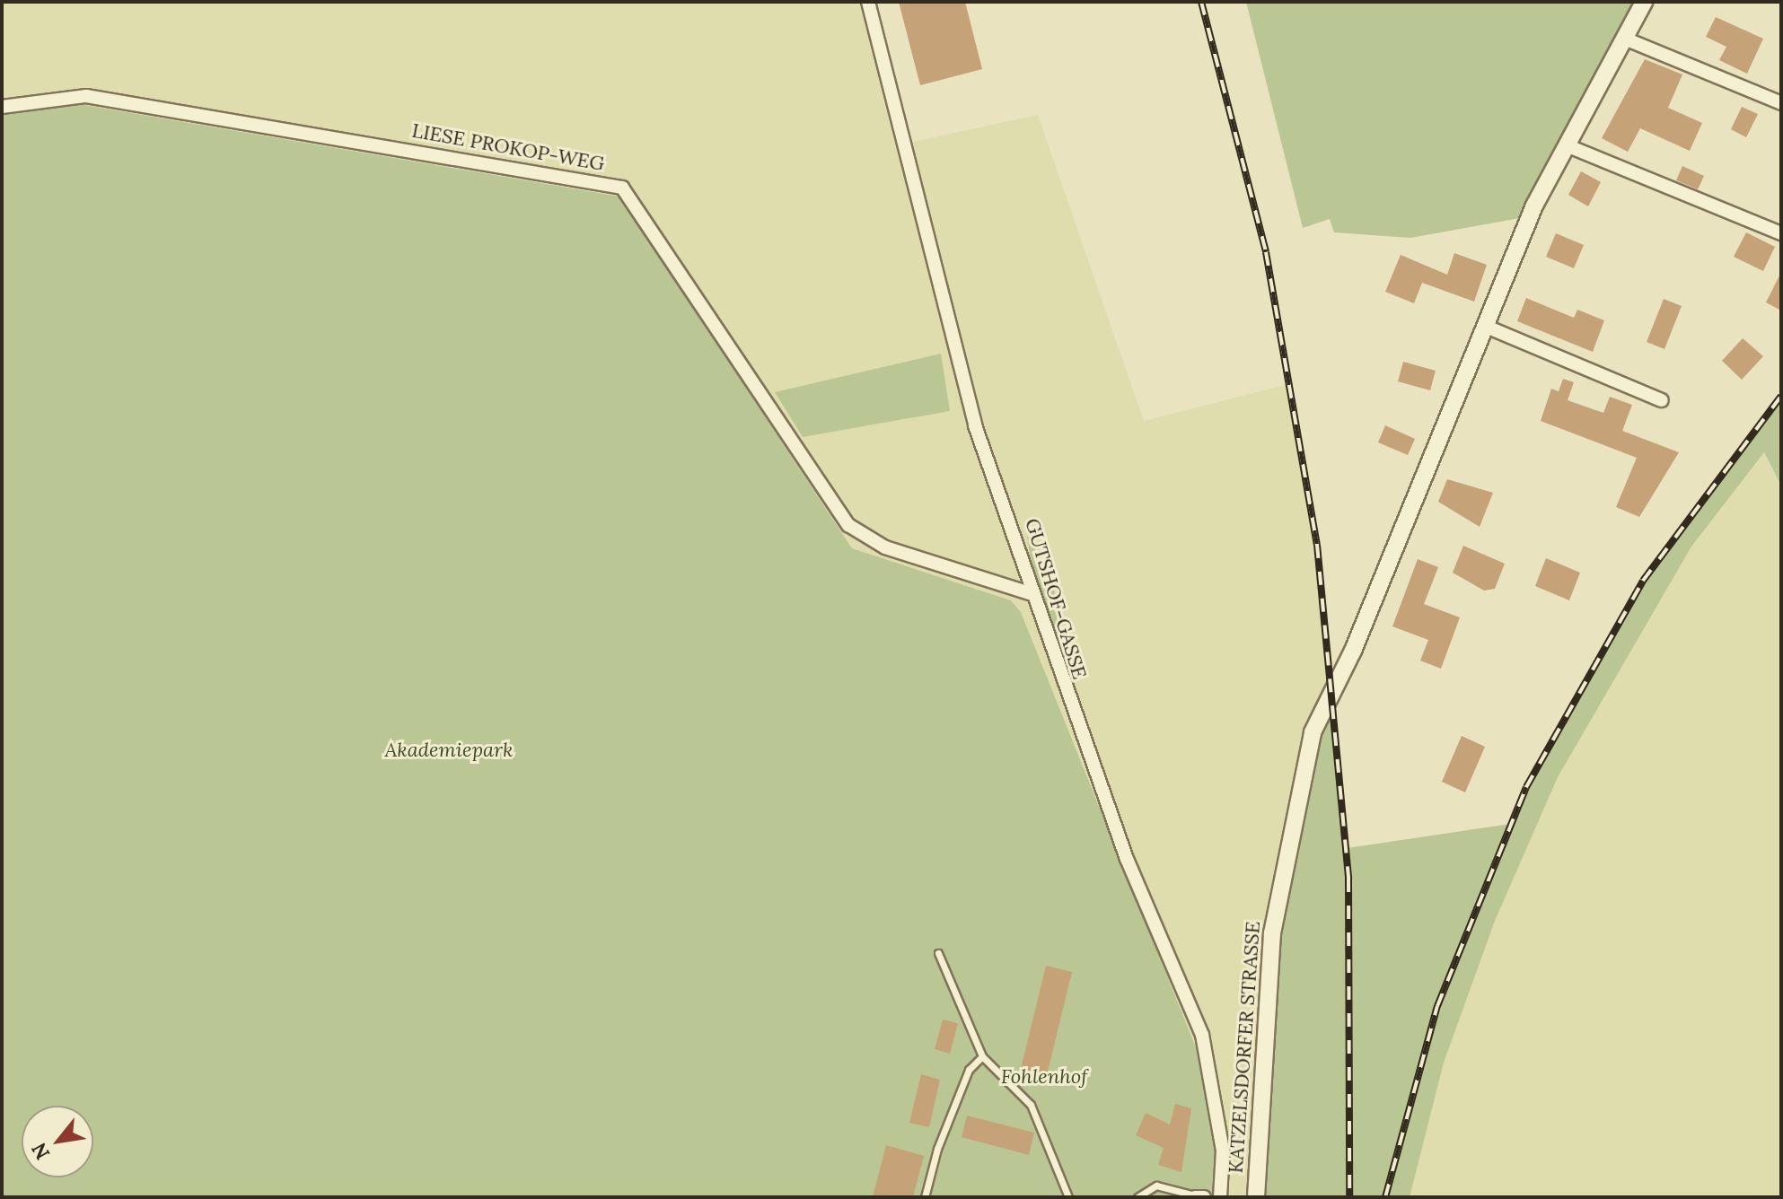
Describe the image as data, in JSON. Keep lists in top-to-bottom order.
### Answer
{
  "streets": {
    "street": ["LIESE PROKOP-WEG", "GUTSHOF-GASSE", "KATZELSDORFER STRASSE"]
  },
  "crossings": [
    ["LIESE PROKOP-WEG", "GUTSHOF-GASSE"]
  ],
  "parks": ["Akademiepark", "Fohlenhof"],
  "north": "bottom left"
}
